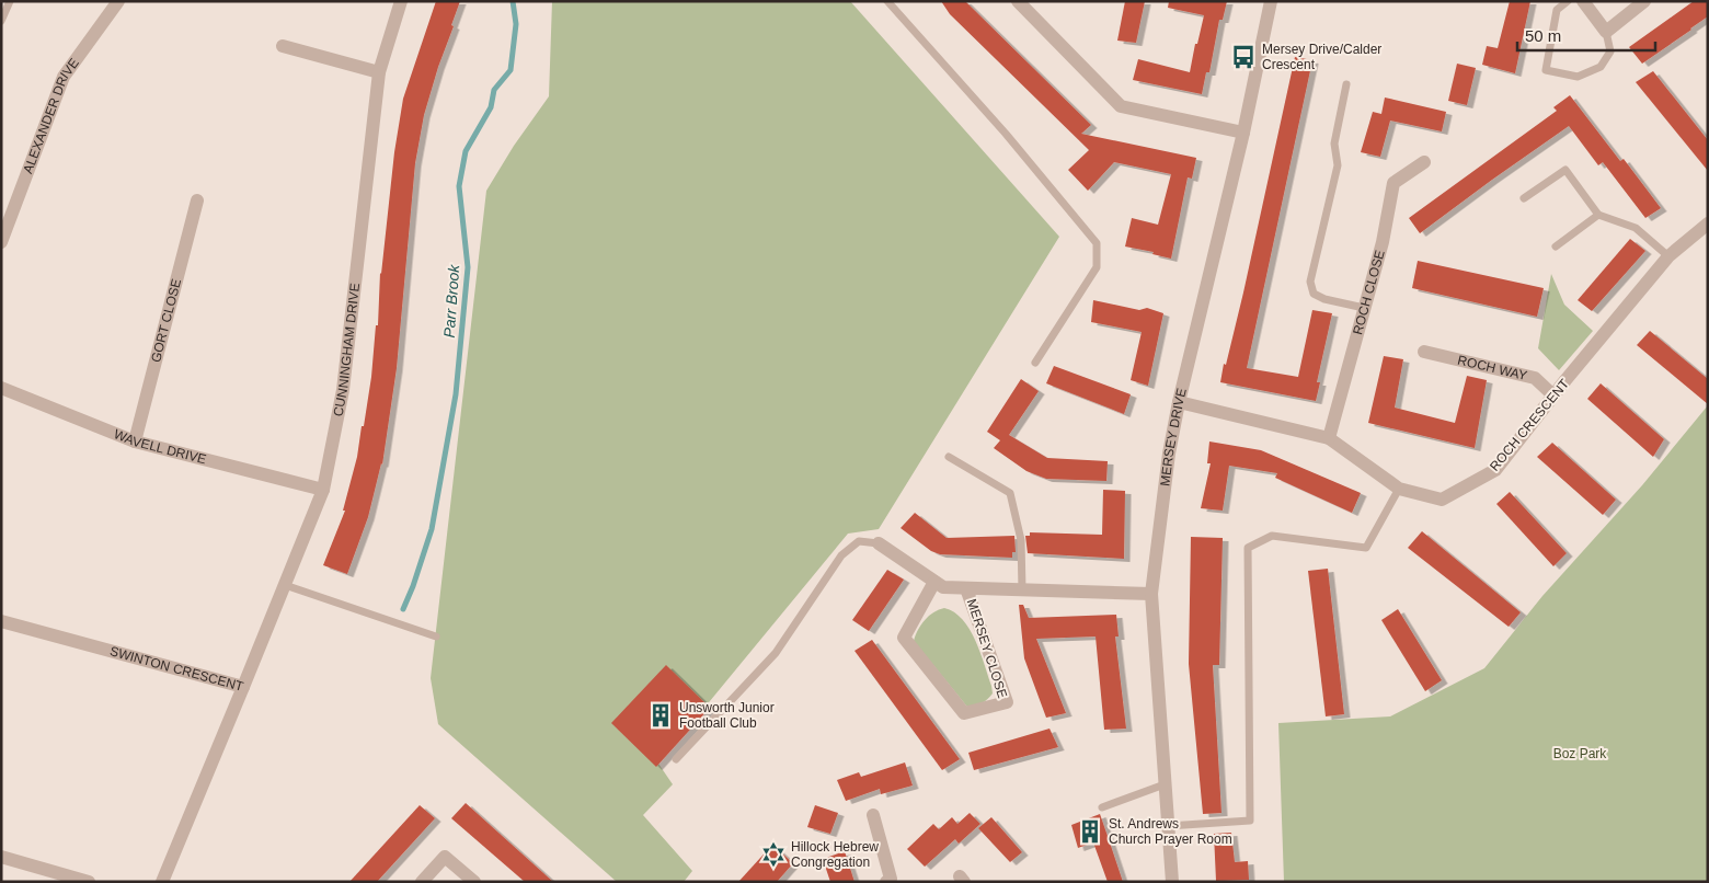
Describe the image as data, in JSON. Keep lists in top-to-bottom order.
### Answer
{
  "streets": {
    "street": [
      "ALEXANDER DRIVE",
      "ROCH CLOSE",
      "GORT CLOSE",
      "CUNNINGHAM DRIVE",
      "ROCH WAY",
      "ROCH CRESCENT",
      "MERSEY DRIVE",
      "WAVELL DRIVE",
      "MERSEY CLOSE",
      "SWINTON CRESCENT"
    ]
  },
  "crossings": [
    ["ROCH CLOSE", "ROCH CRESCENT"],
    ["GORT CLOSE", "WAVELL DRIVE"],
    ["CUNNINGHAM DRIVE", "WAVELL DRIVE"],
    ["CUNNINGHAM DRIVE", "SWINTON CRESCENT"],
    ["ROCH WAY", "ROCH CRESCENT"],
    ["ROCH CRESCENT", "MERSEY DRIVE"],
    ["MERSEY DRIVE", "MERSEY CLOSE"]
  ],
  "water": ["Parr Brook"],
  "parks": ["Boz Park"],
  "places": {
    "bus stop": ["Mersey Drive/Calder Crescent"],
    "building": ["Unsworth Junior Football Club", "St. Andrews Church Prayer Room"],
    "synagogue": ["Hillock Hebrew Congregation"]
  },
  "scale_bar": "50 m"
}
